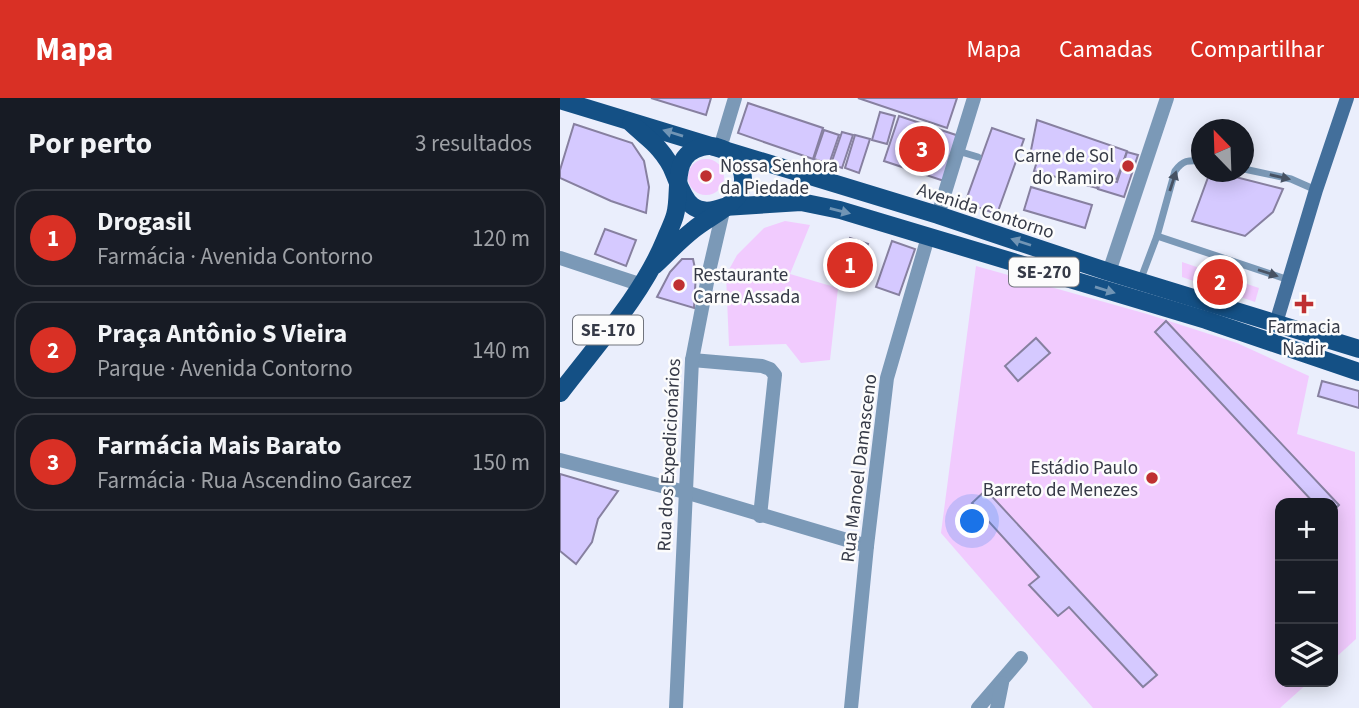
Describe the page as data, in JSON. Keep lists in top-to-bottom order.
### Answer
{
  "streets": {
    "main road": ["Avenida Contorno", "SE-270", "SE-170"],
    "street": ["Rua dos Expedicionários", "Rua Manoel Damasceno"]
  },
  "crossings": [
    ["Avenida Contorno", "SE-270"],
    ["Avenida Contorno", "Rua dos Expedicionários"],
    ["SE-270", "Rua dos Expedicionários"],
    ["SE-270", "Rua Manoel Damasceno"]
  ],
  "places": {
    "other": [
      "Carne de Sol do Ramiro",
      "Nossa Senhora da Piedade",
      "Restaurante Carne Assada",
      "Estádio Paulo Barreto de Menezes"
    ],
    "health": ["Farmacia Nadir"]
  },
  "north": "top left",
  "page": {
    "header": "Mapa",
    "nav": ["Mapa", "Camadas", "Compartilhar"],
    "heading": ["Por perto", "3 resultados"],
    "pins": ["3", "1", "2"],
    "list": [
      {
        "mark": "1",
        "name": "Drogasil",
        "note": "Farmácia · Avenida Contorno",
        "value": "120 m"
      },
      {
        "mark": "2",
        "name": "Praça Antônio S Vieira",
        "note": "Parque · Avenida Contorno",
        "value": "140 m"
      },
      {
        "mark": "3",
        "name": "Farmácia Mais Barato",
        "note": "Farmácia · Rua Ascendino Garcez",
        "value": "150 m"
      }
    ],
    "map_buttons": ["+", "−"]
  }
}
